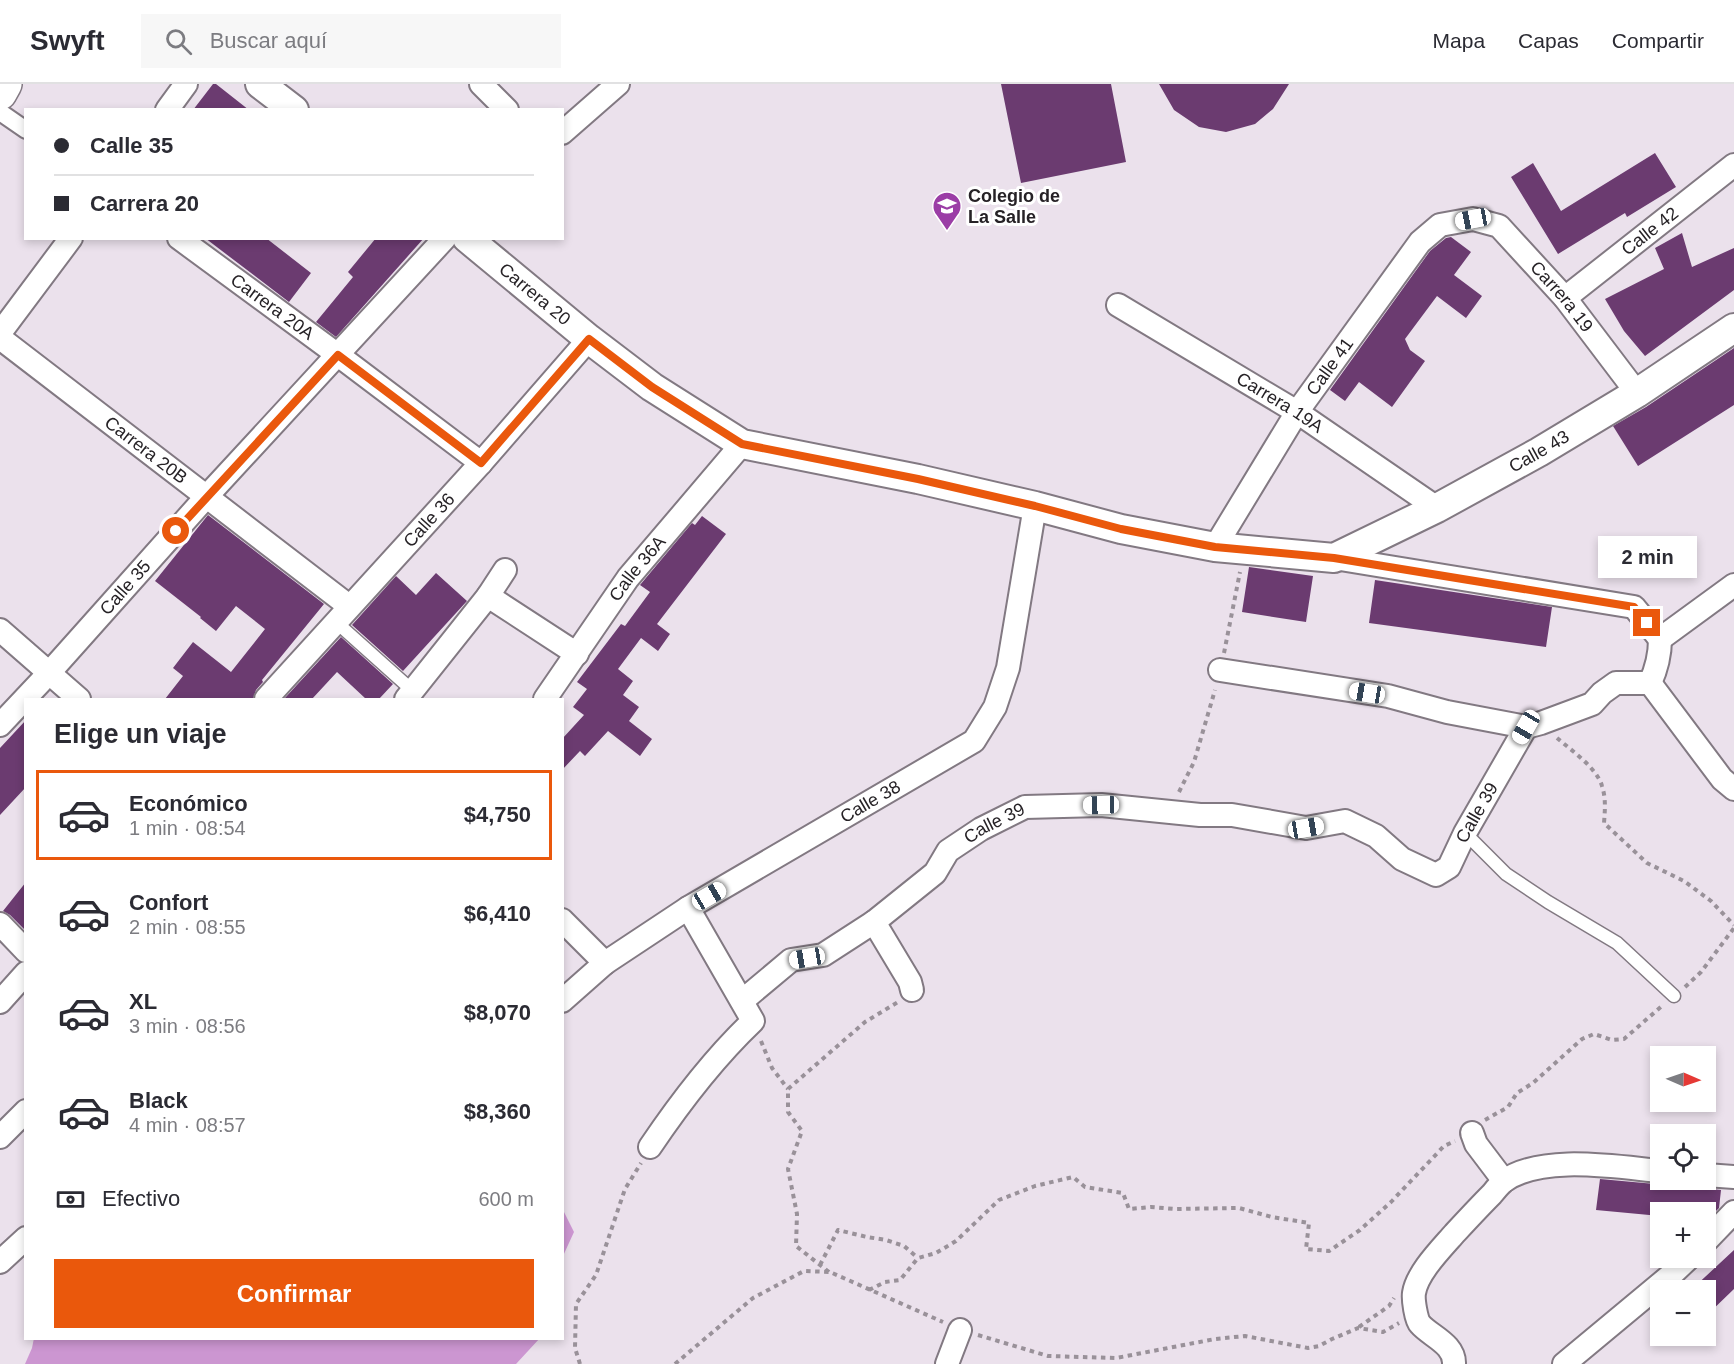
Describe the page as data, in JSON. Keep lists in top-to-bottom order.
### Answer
{
  "streets": {
    "street": [
      "Calle 42",
      "Carrera 20",
      "Carrera 19",
      "Carrera 20A",
      "Calle 41",
      "Carrera 19A",
      "Carrera 20B",
      "Calle 43",
      "Calle 36",
      "Calle 36A",
      "Calle 35",
      "Calle 38",
      "Calle 39"
    ]
  },
  "crossings": [
    ["Calle 42", "Carrera 19"],
    ["Carrera 20", "Calle 41"],
    ["Carrera 20", "Calle 43"],
    ["Carrera 20", "Calle 36"],
    ["Carrera 20", "Calle 36A"],
    ["Carrera 20", "Calle 38"],
    ["Carrera 19", "Calle 41"],
    ["Carrera 19", "Calle 43"],
    ["Carrera 20A", "Calle 36"],
    ["Carrera 20A", "Calle 35"],
    ["Calle 41", "Carrera 19A"],
    ["Carrera 19A", "Calle 43"],
    ["Carrera 20B", "Calle 36"],
    ["Carrera 20B", "Calle 35"]
  ],
  "places": {
    "school or university": ["Colegio de La Salle"]
  },
  "north": "right",
  "page": {
    "header": "Swyft",
    "search": "Buscar aquí",
    "nav": ["Mapa", "Capas", "Compartir"],
    "banner": ["Calle 35", "Carrera 20"],
    "bubble": "2 min",
    "heading": "Elige un viaje",
    "list": [
      {
        "name": "Económico",
        "note": "1 min · 08:54",
        "value": "$4,750"
      },
      {
        "name": "Confort",
        "note": "2 min · 08:55",
        "value": "$6,410"
      },
      {
        "name": "XL",
        "note": "3 min · 08:56",
        "value": "$8,070"
      },
      {
        "name": "Black",
        "note": "4 min · 08:57",
        "value": "$8,360"
      }
    ],
    "map_buttons": ["+", "−"],
    "pay": ["Efectivo", "600 m"],
    "buttons": "Confirmar"
  }
}
